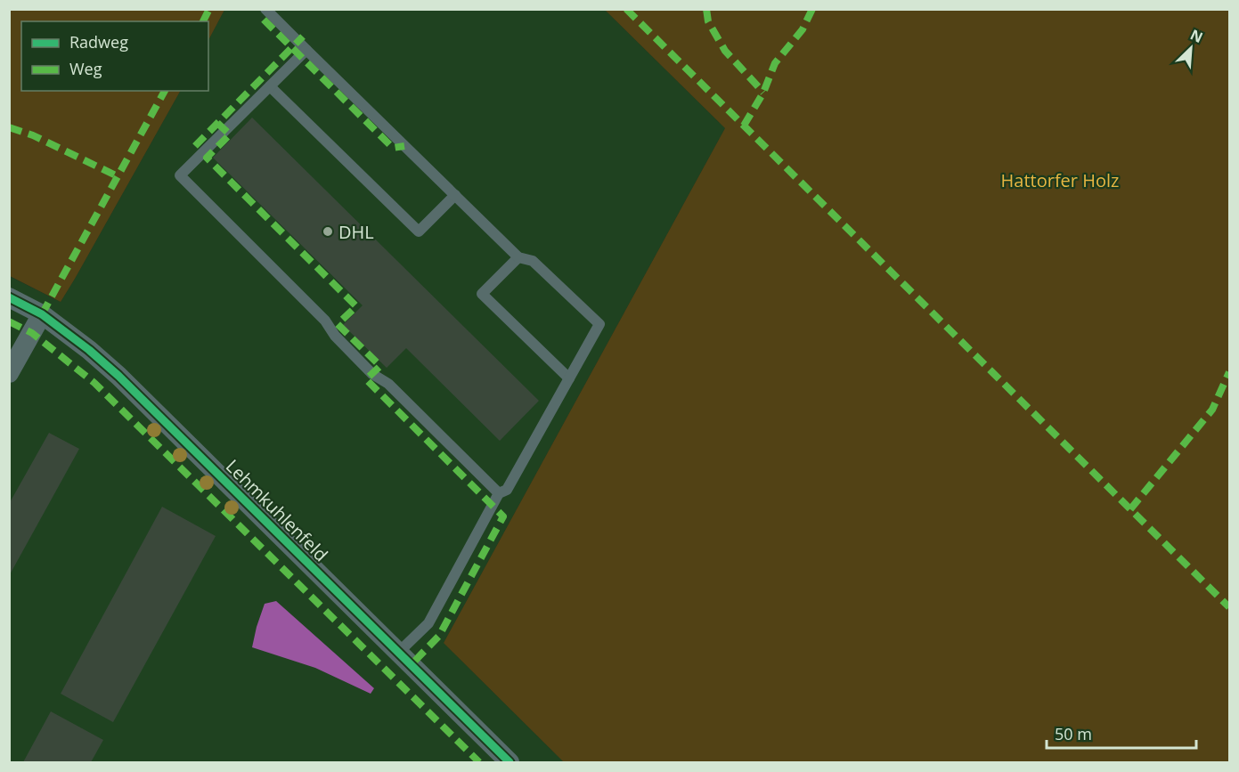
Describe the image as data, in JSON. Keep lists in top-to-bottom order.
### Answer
{
  "streets": {
    "street": ["Lehmkuhlenfeld"]
  },
  "parks": ["Hattorfer Holz"],
  "places": ["DHL"],
  "legend": ["Radweg", "Weg"],
  "scale_bar": "50 m",
  "north": "top right"
}
